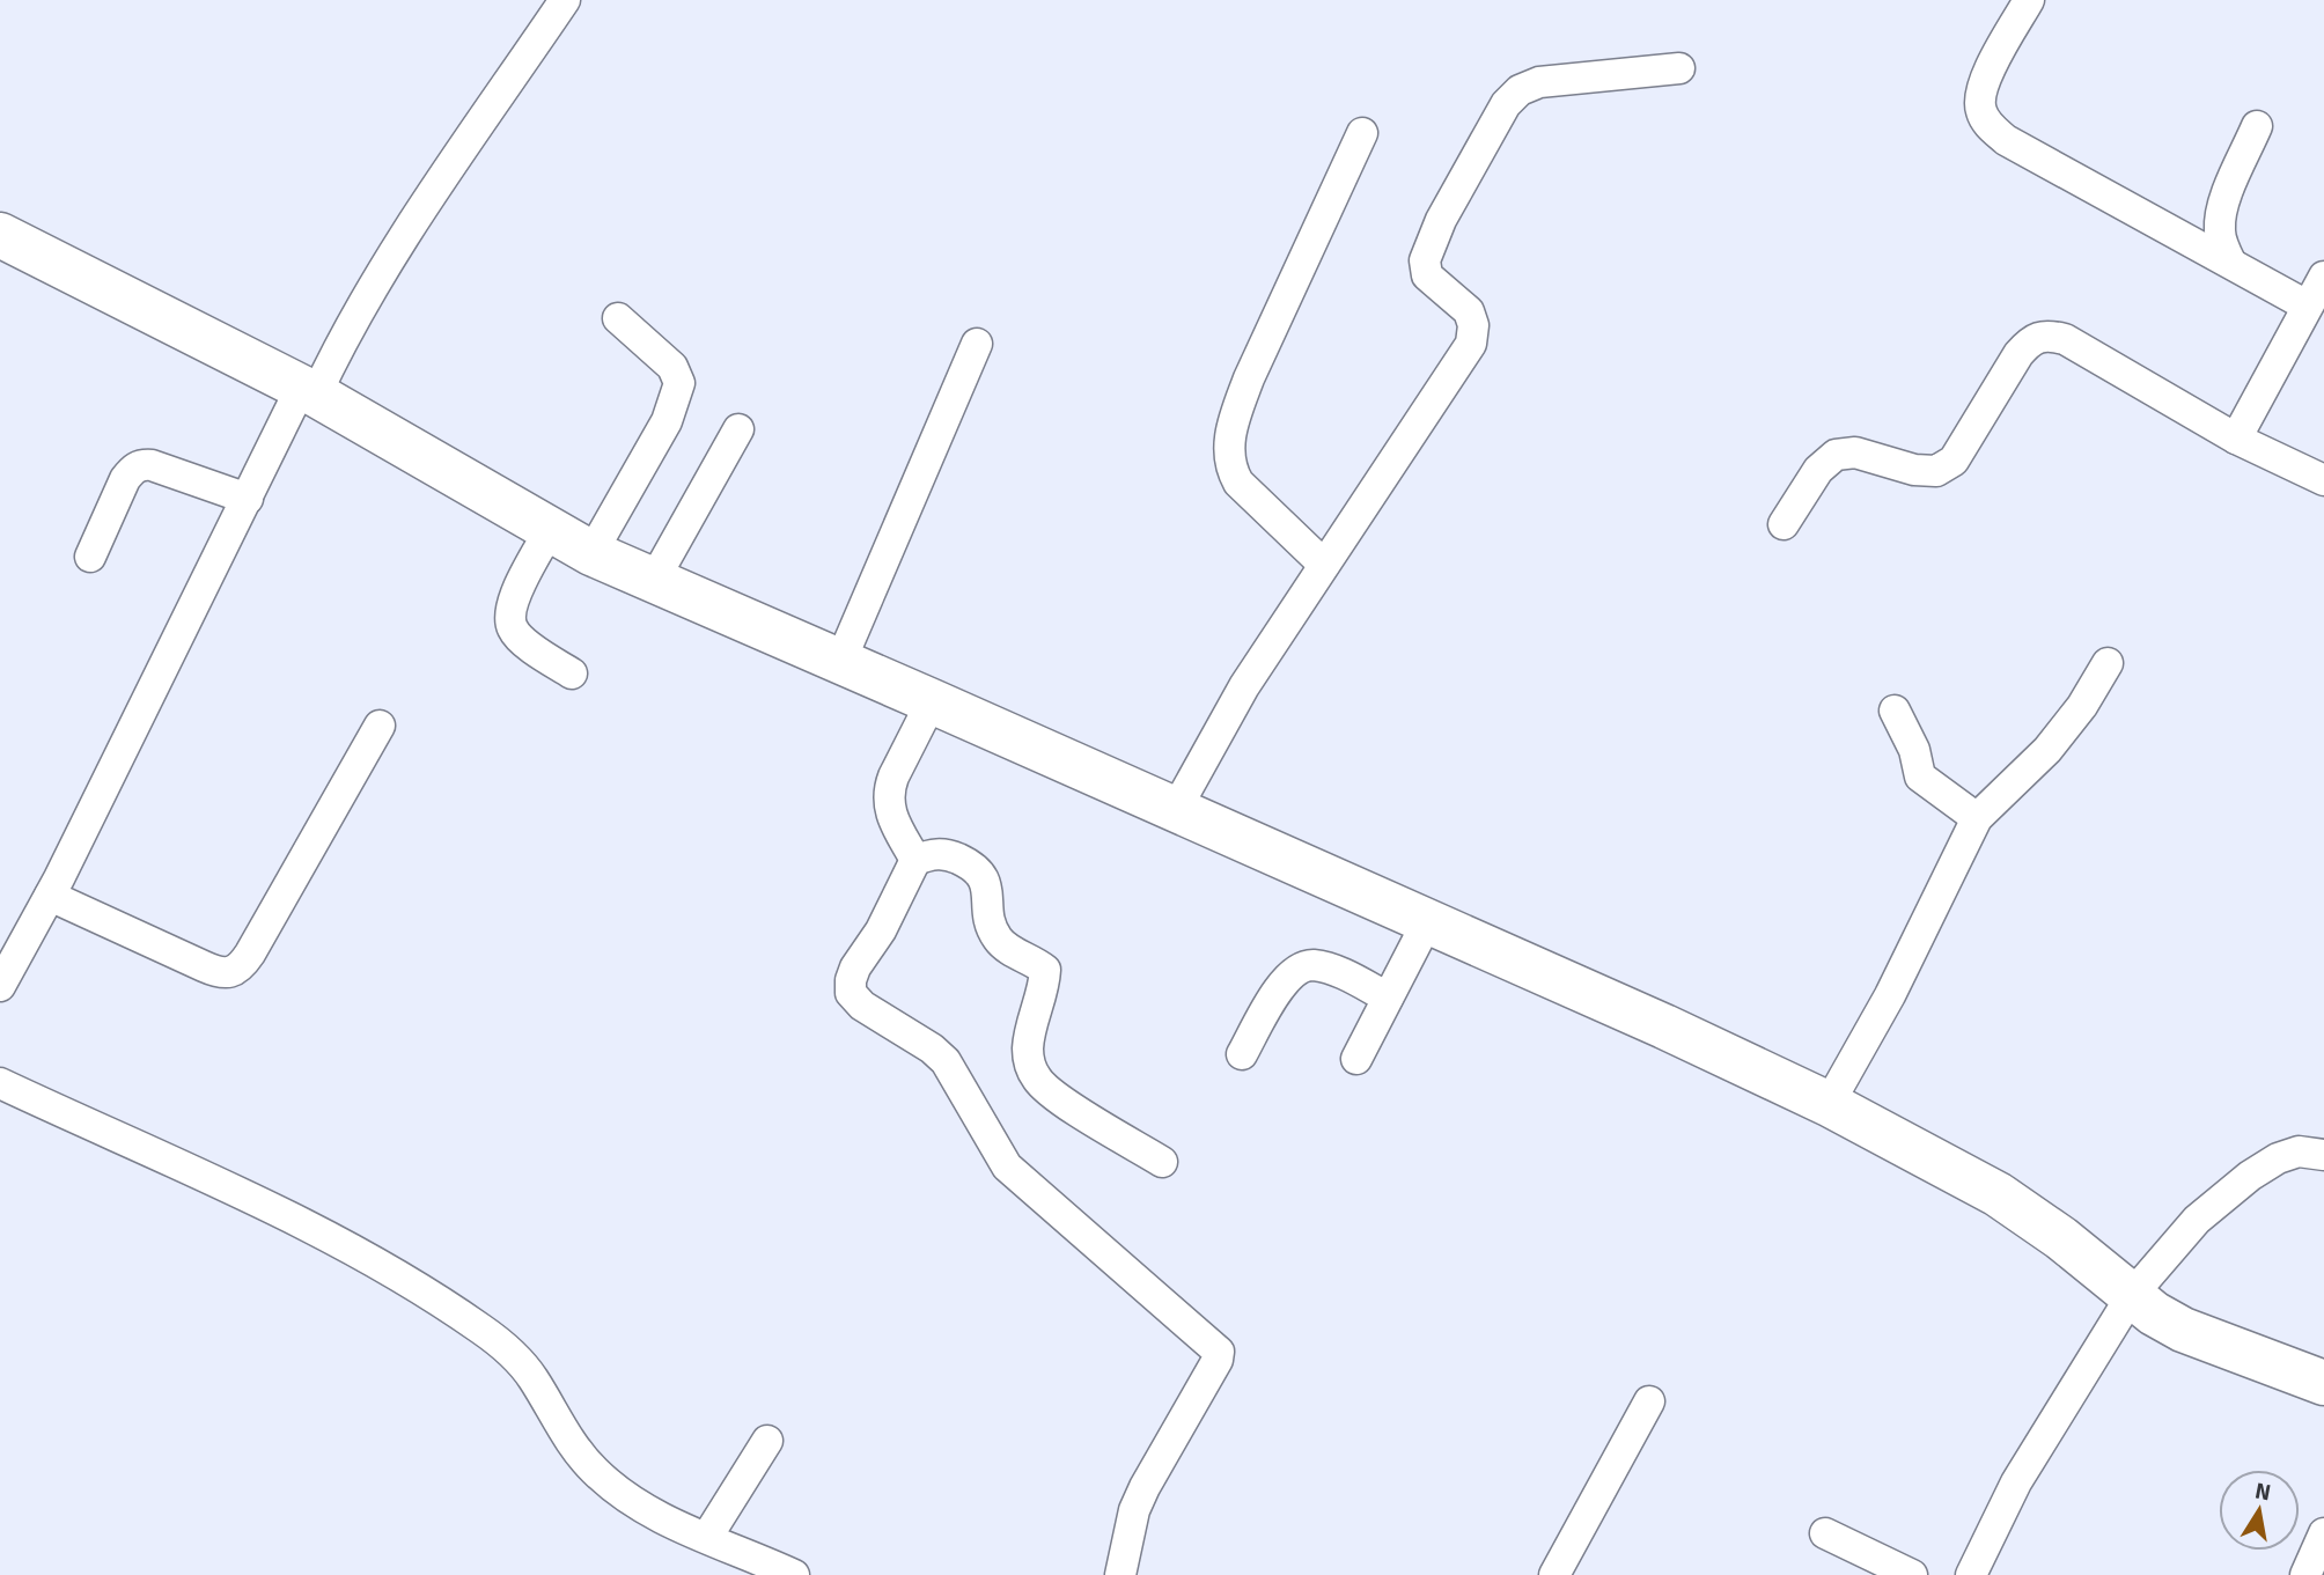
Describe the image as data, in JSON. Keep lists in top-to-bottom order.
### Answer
{
  "north": "top"
}
